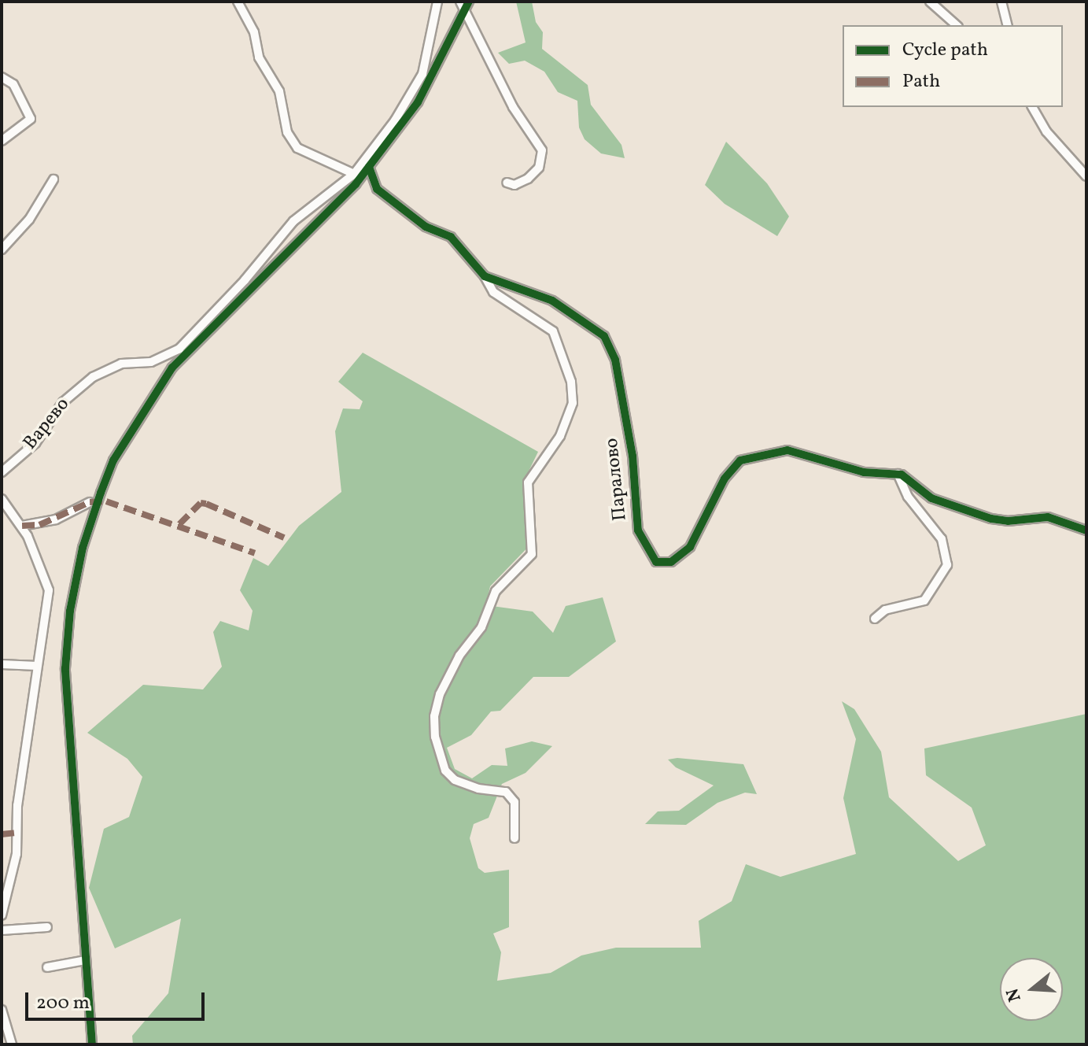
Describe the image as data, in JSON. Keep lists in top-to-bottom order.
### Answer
{
  "streets": {
    "street": ["Варево", "Паралово"]
  },
  "legend": ["Cycle path", "Path"],
  "scale_bar": "200 m",
  "north": "left"
}
